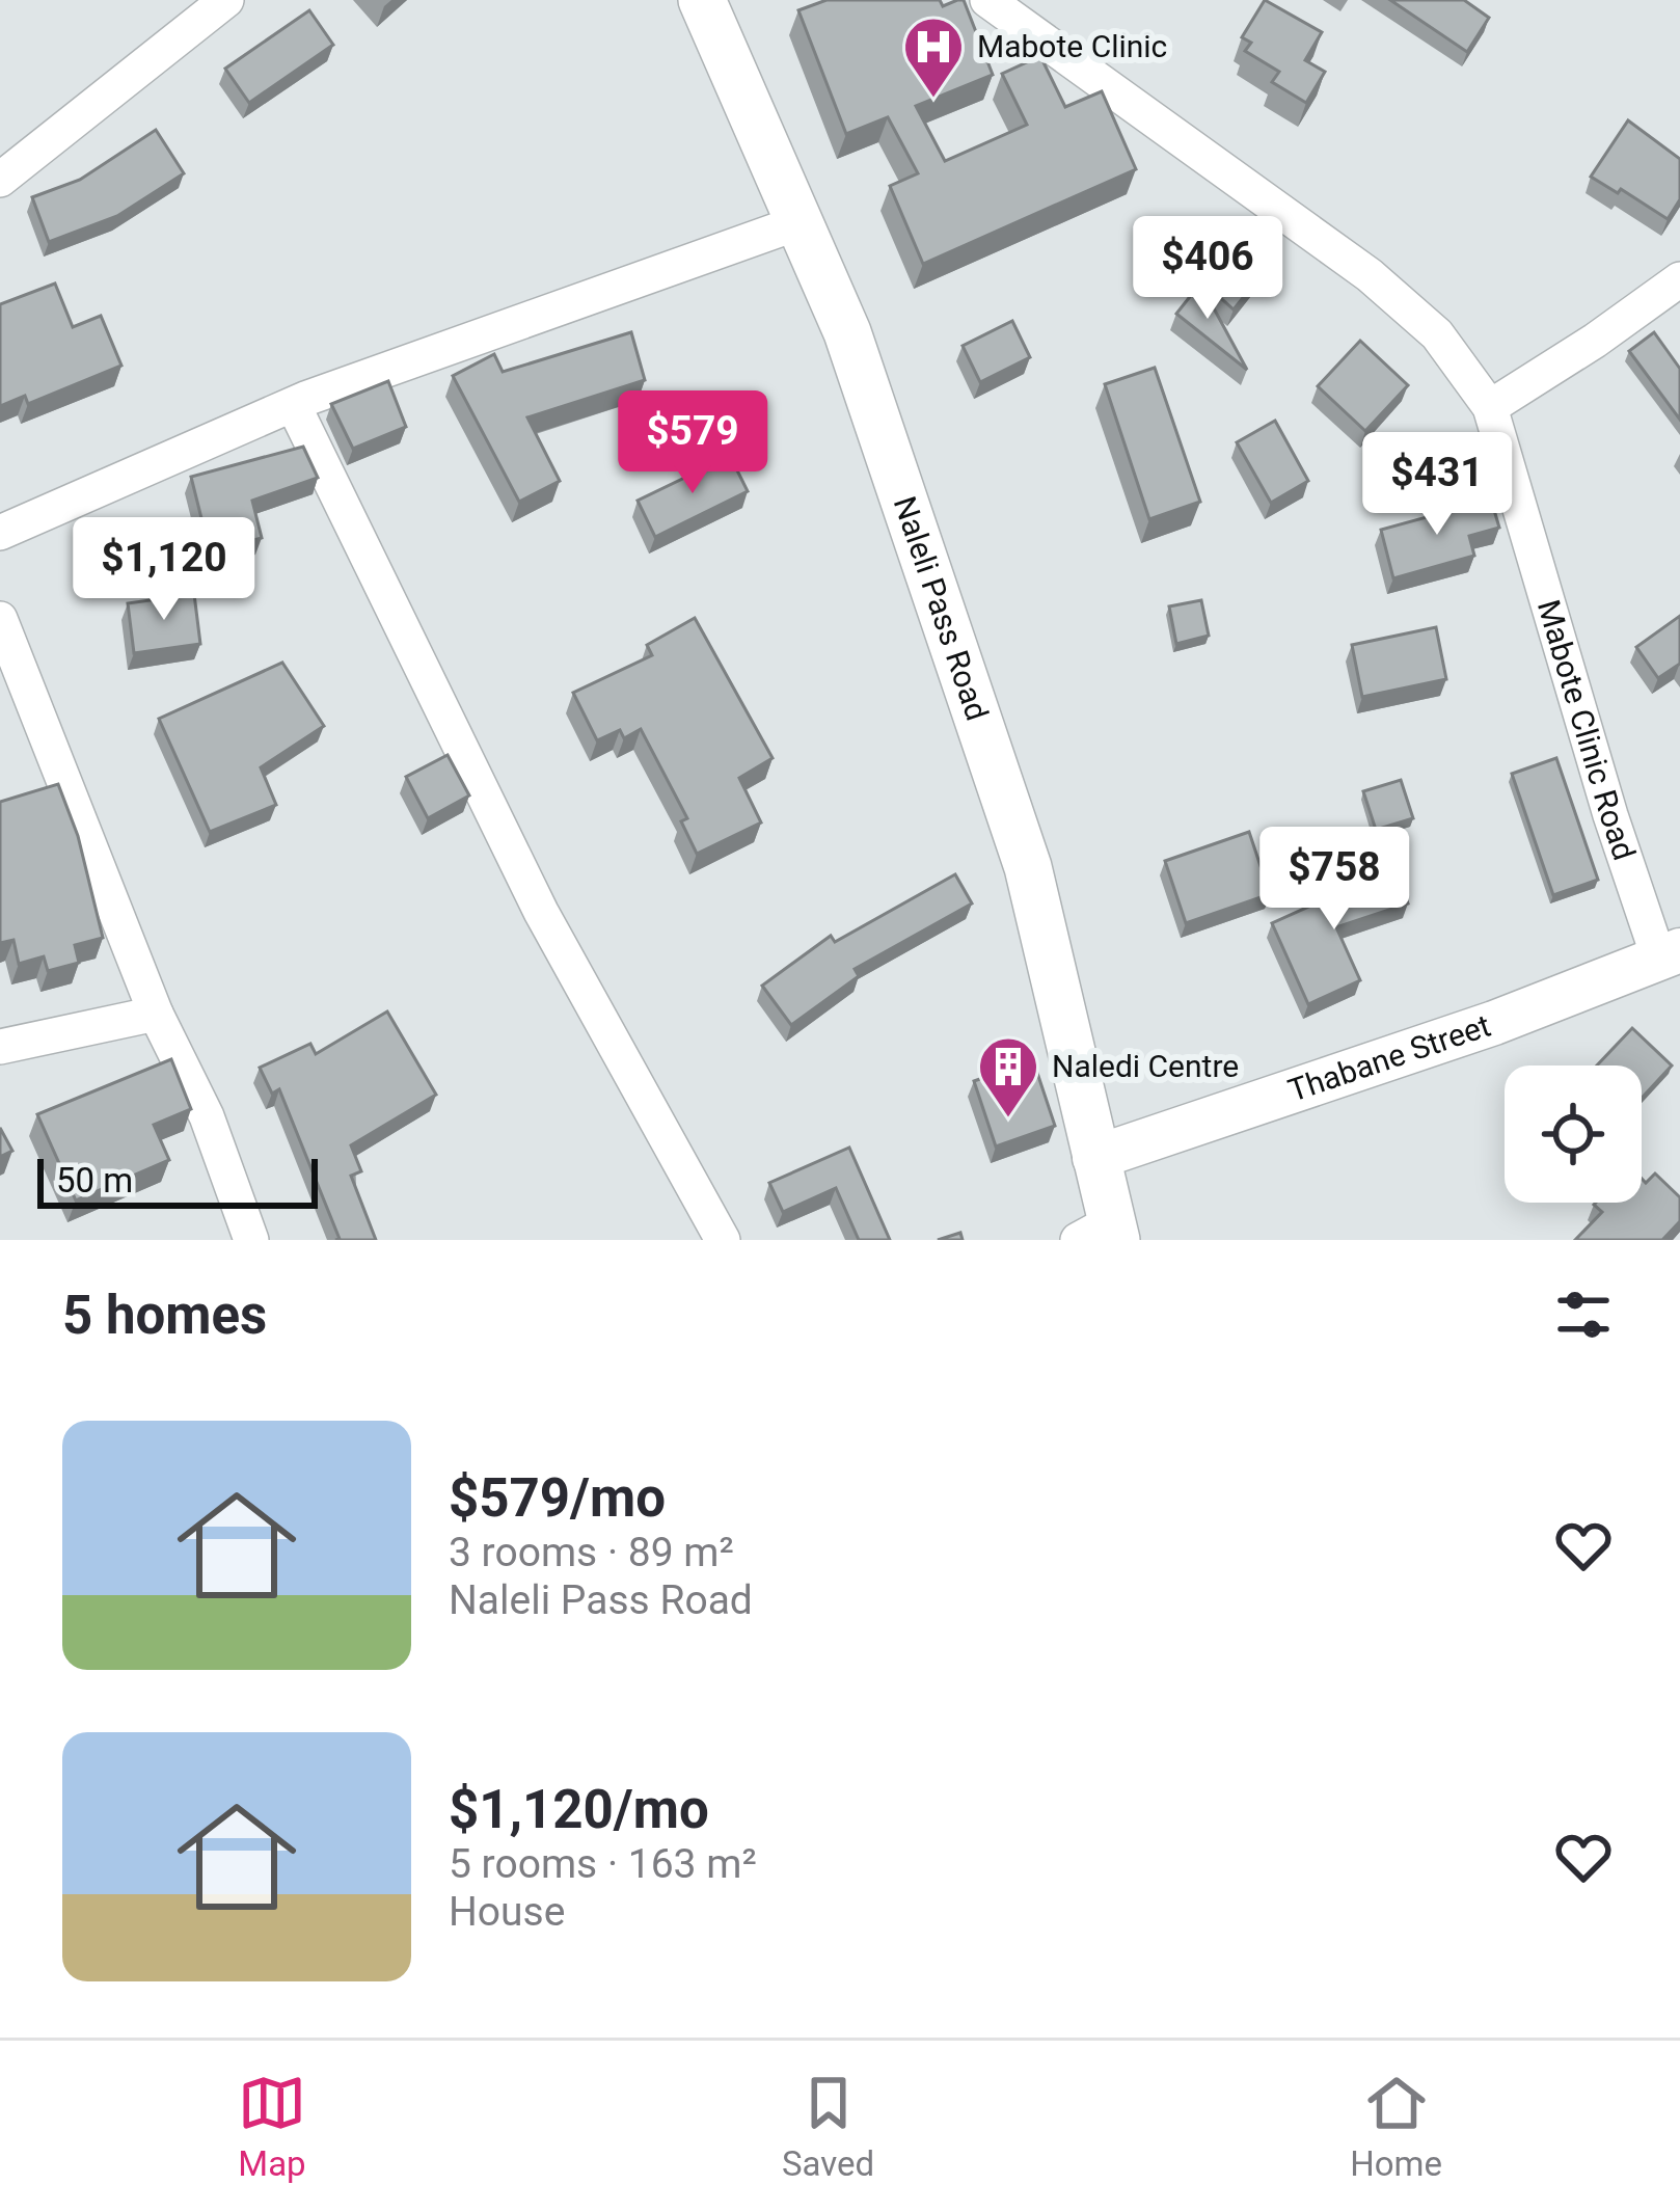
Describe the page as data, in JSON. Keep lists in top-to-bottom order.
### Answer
{
  "streets": {
    "main road": ["Naleli Pass Road"],
    "street": ["Mabote Clinic Road", "Thabane Street"]
  },
  "crossings": [
    ["Naleli Pass Road", "Thabane Street"],
    ["Mabote Clinic Road", "Thabane Street"]
  ],
  "places": {
    "hospital": ["Mabote Clinic"],
    "building": ["Naledi Centre"]
  },
  "scale_bar": "50 m",
  "page": {
    "price": [
      "$406",
      "$579",
      "$431",
      "$1,120",
      "$758"
    ],
    "scale": "50 m",
    "heading": "5 homes",
    "list": [
      {
        "name": "$579/mo",
        "note": "3 rooms · 89 m² · Naleli Pass Road"
      },
      {
        "name": "$1,120/mo",
        "note": "5 rooms · 163 m² · House"
      }
    ],
    "tabs": ["Map", "Saved", "Home"]
  }
}
